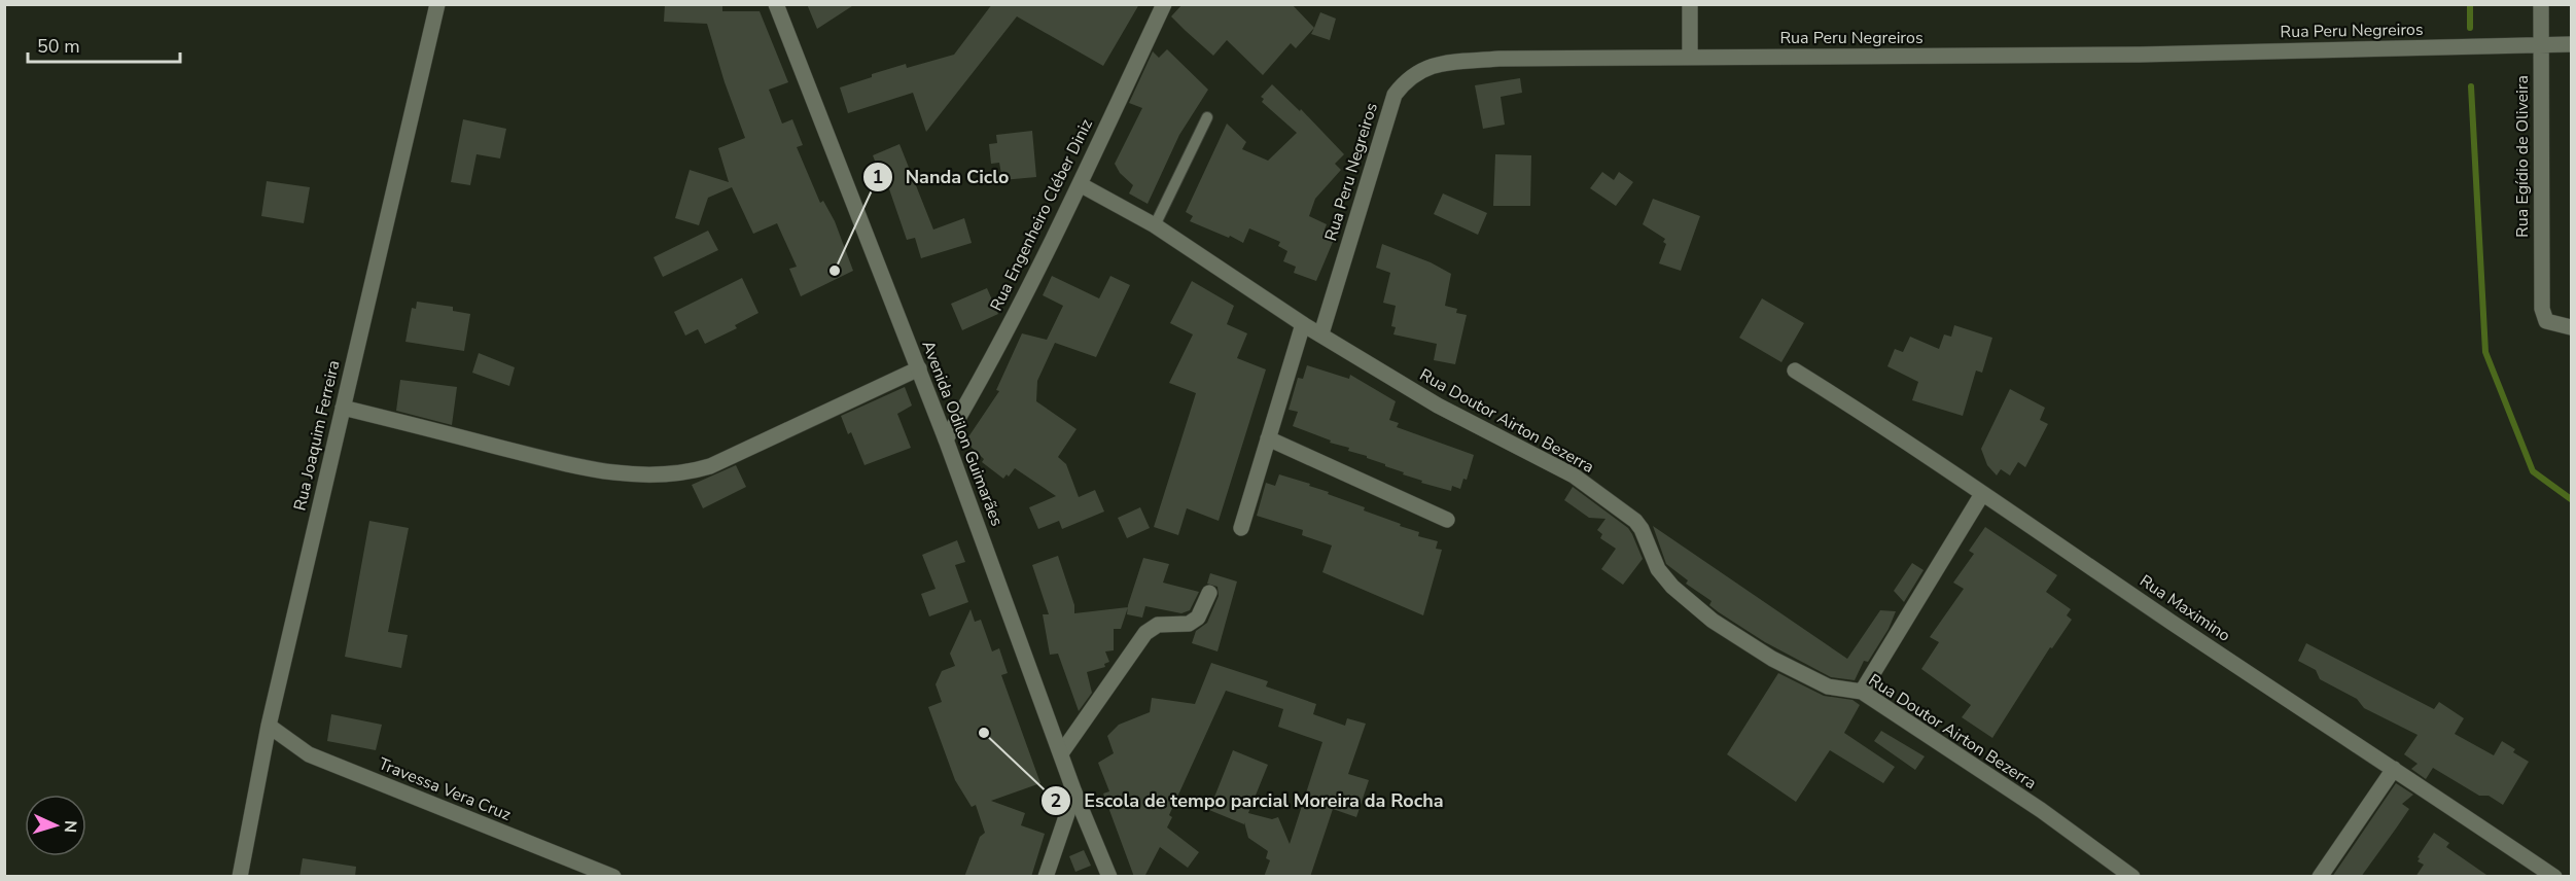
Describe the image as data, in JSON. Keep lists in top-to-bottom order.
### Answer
{
  "streets": {
    "street": [
      "Rua Peru Negreiros",
      "Rua Egídio de Oliveira",
      "Rua Engenheiro Cléber Diniz",
      "Rua Doutor Airton Bezerra",
      "Avenida Odilon Guimarães",
      "Rua Joaquim Ferreira",
      "Rua Maximino",
      "Travessa Vera Cruz"
    ]
  },
  "crossings": [
    ["Rua Peru Negreiros", "Rua Egídio de Oliveira"],
    ["Rua Peru Negreiros", "Rua Doutor Airton Bezerra"],
    ["Rua Engenheiro Cléber Diniz", "Rua Doutor Airton Bezerra"],
    ["Rua Engenheiro Cléber Diniz", "Avenida Odilon Guimarães"],
    ["Rua Joaquim Ferreira", "Travessa Vera Cruz"]
  ],
  "places": ["Nanda Ciclo", "Escola de tempo parcial Moreira da Rocha"],
  "scale_bar": "50 m",
  "north": "right"
}
